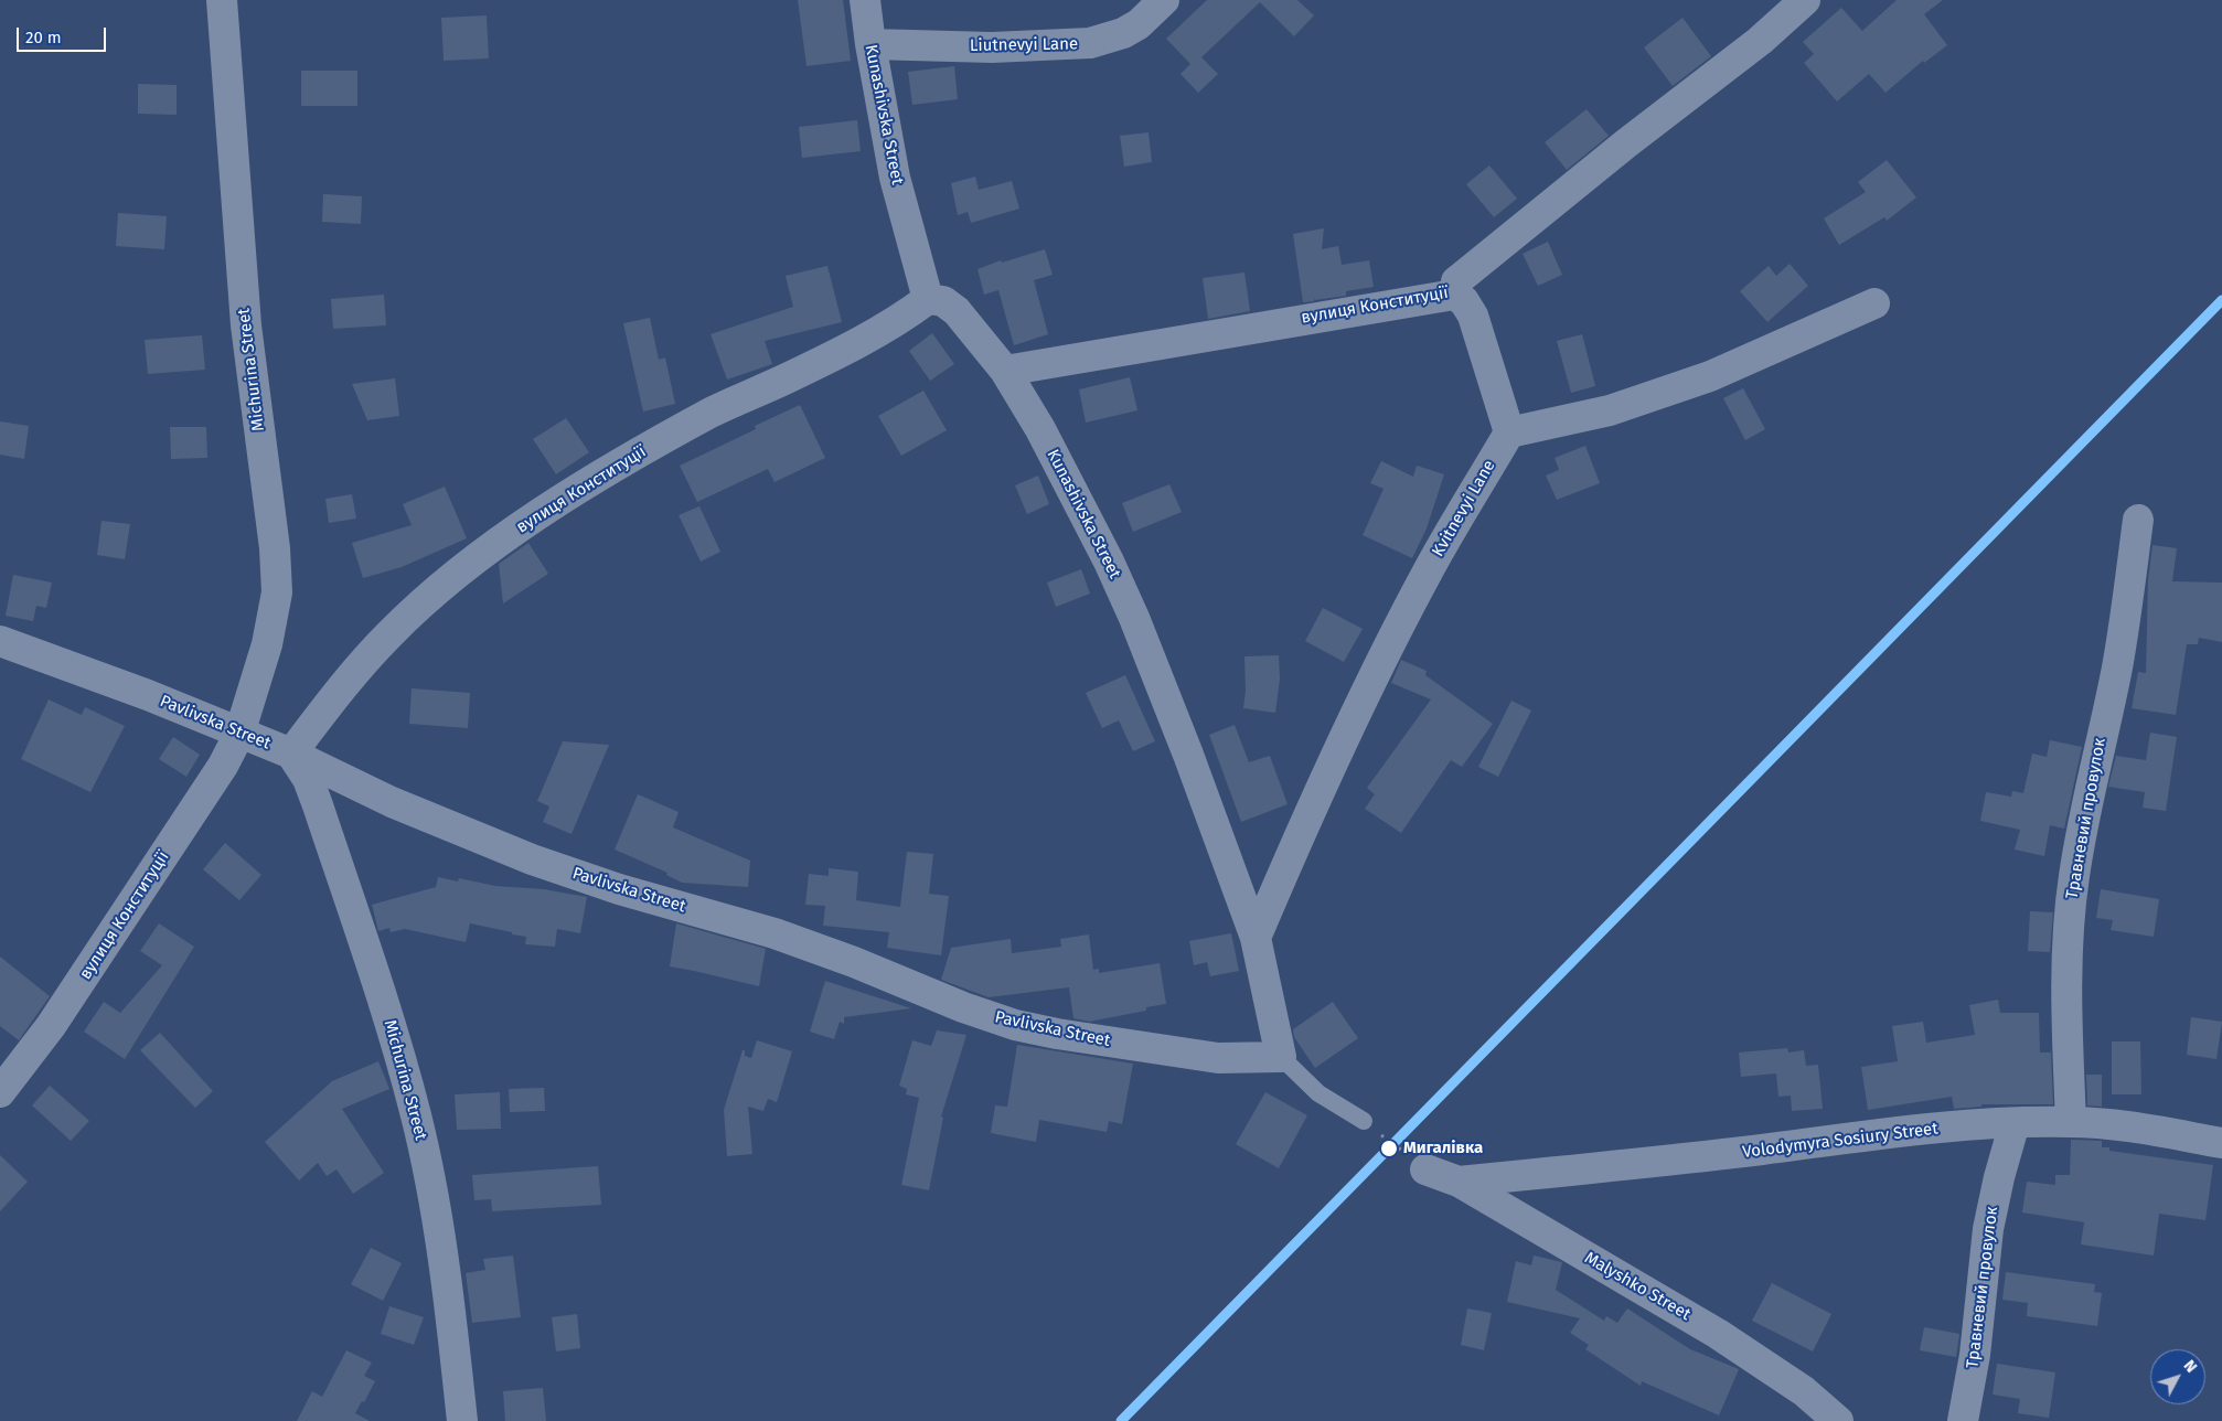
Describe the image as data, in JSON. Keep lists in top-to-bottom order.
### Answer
{
  "streets": {
    "street": [
      "Liutnevyi Lane",
      "Kunashivska Street",
      "вулиця Конституції",
      "Michurina Street",
      "Kvitnevyi Lane",
      "Pavlivska Street",
      "Травневий провулок",
      "Volodymyra Sosiury Street",
      "Malyshko Street"
    ]
  },
  "crossings": [
    ["Liutnevyi Lane", "Kunashivska Street"],
    ["Kunashivska Street", "вулиця Конституції"],
    ["Kunashivska Street", "Kvitnevyi Lane"],
    ["Kunashivska Street", "Pavlivska Street"],
    ["вулиця Конституції", "Michurina Street"],
    ["вулиця Конституції", "Pavlivska Street"],
    ["Michurina Street", "Pavlivska Street"],
    ["Травневий провулок", "Volodymyra Sosiury Street"],
    ["Volodymyra Sosiury Street", "Malyshko Street"]
  ],
  "places": ["Мигалівка"],
  "scale_bar": "20 m",
  "north": "top right"
}
